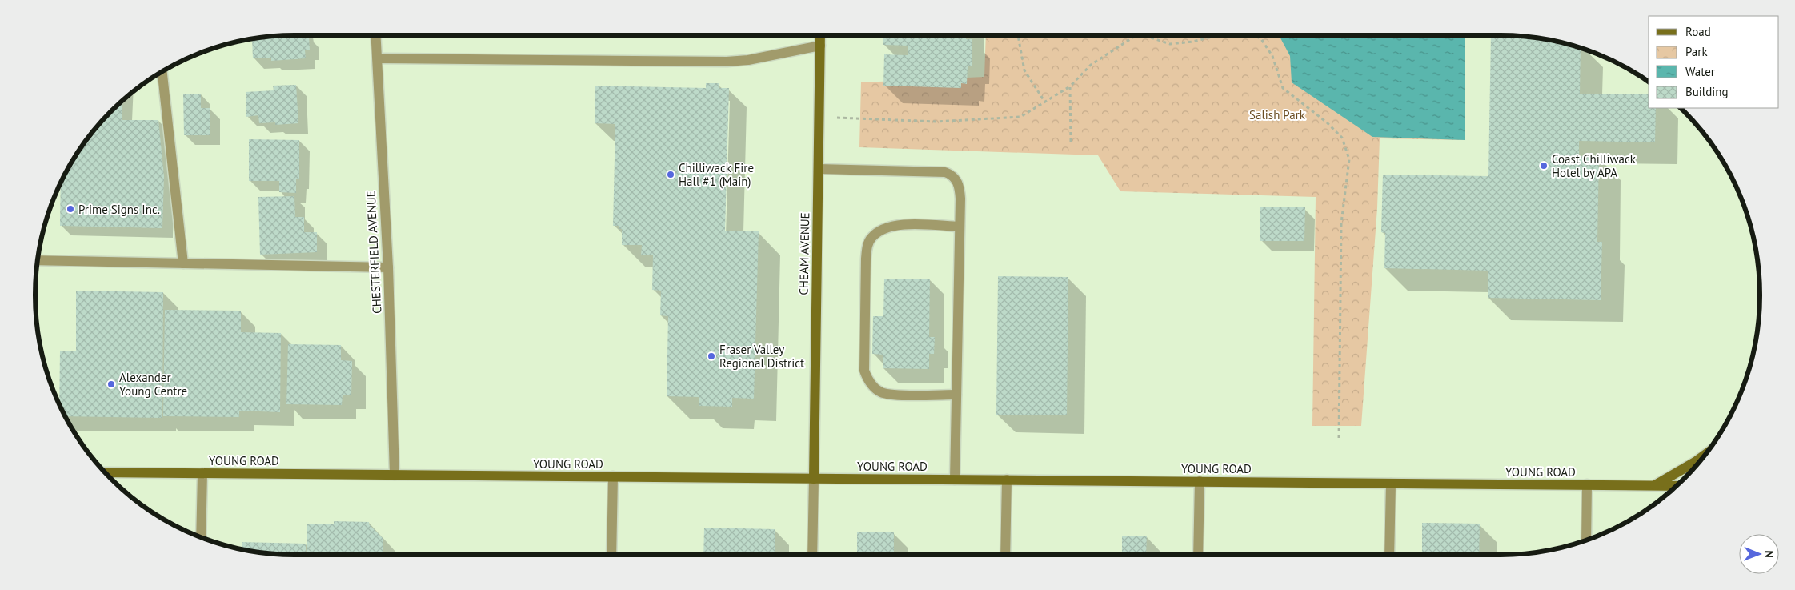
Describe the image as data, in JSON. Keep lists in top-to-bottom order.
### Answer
{
  "streets": {
    "main road": ["CHEAM AVENUE", "YOUNG ROAD"],
    "street": ["CHESTERFIELD AVENUE"]
  },
  "crossings": [
    ["CHESTERFIELD AVENUE", "YOUNG ROAD"],
    ["CHEAM AVENUE", "YOUNG ROAD"]
  ],
  "parks": ["Salish Park"],
  "places": [
    "Coast Chilliwack Hotel by APA",
    "Chilliwack Fire Hall #1 (Main)",
    "Prime Signs Inc.",
    "Fraser Valley Regional District",
    "Alexander Young Centre"
  ],
  "legend": [
    "Road",
    "Park",
    "Water",
    "Building"
  ],
  "north": "right"
}
